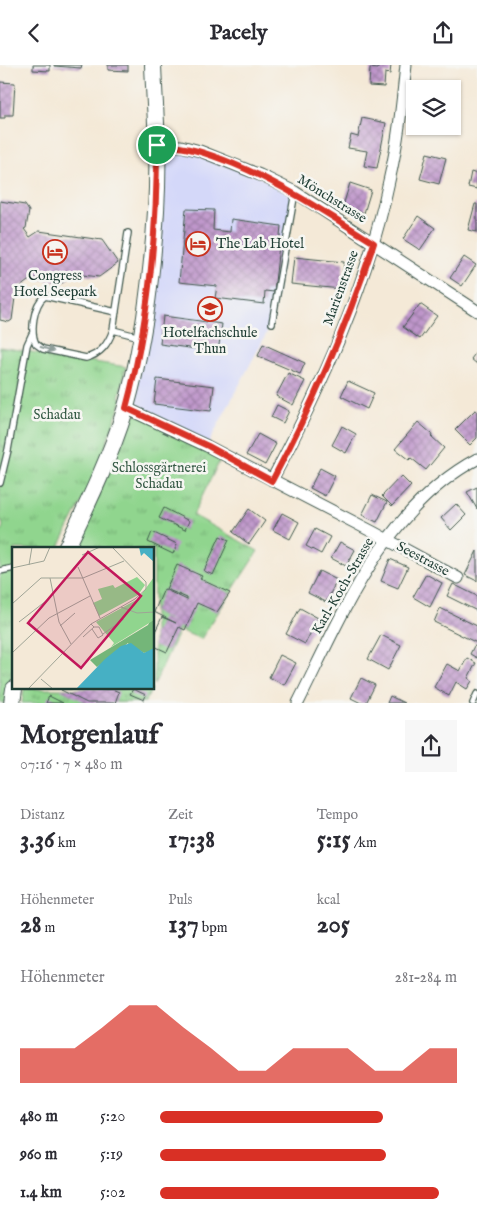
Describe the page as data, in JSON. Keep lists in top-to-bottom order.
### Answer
{
  "streets": {
    "street": [
      "Mönchstrasse",
      "Marienstrasse",
      "Seestrasse",
      "Karl-Koch-Strasse"
    ]
  },
  "crossings": [
    ["Mönchstrasse", "Marienstrasse"],
    ["Marienstrasse", "Seestrasse"],
    ["Seestrasse", "Karl-Koch-Strasse"]
  ],
  "parks": ["Schadau", "Schlossgärtnerei Schadau"],
  "places": {
    "hotel": ["The Lab Hotel", "Congress Hotel Seepark"],
    "school or university": ["Hotelfachschule Thun"]
  },
  "page": {
    "header": "Pacely",
    "heading": ["Morgenlauf", "07:16 · 7 × 480 m"],
    "stats": [
      ["Distanz", "3.36 km"],
      ["Zeit", "17:38"],
      ["Tempo", "5:15 /km"],
      ["Höhenmeter", "28 m"],
      ["Puls", "137 bpm"],
      ["kcal", "205"]
    ],
    "chart": ["Höhenmeter", "281–284 m"],
    "list": [
      {
        "name": "480 m",
        "note": "5:20"
      },
      {
        "name": "960 m",
        "note": "5:19"
      },
      {
        "name": "1.4 km",
        "note": "5:02"
      }
    ]
  }
}
